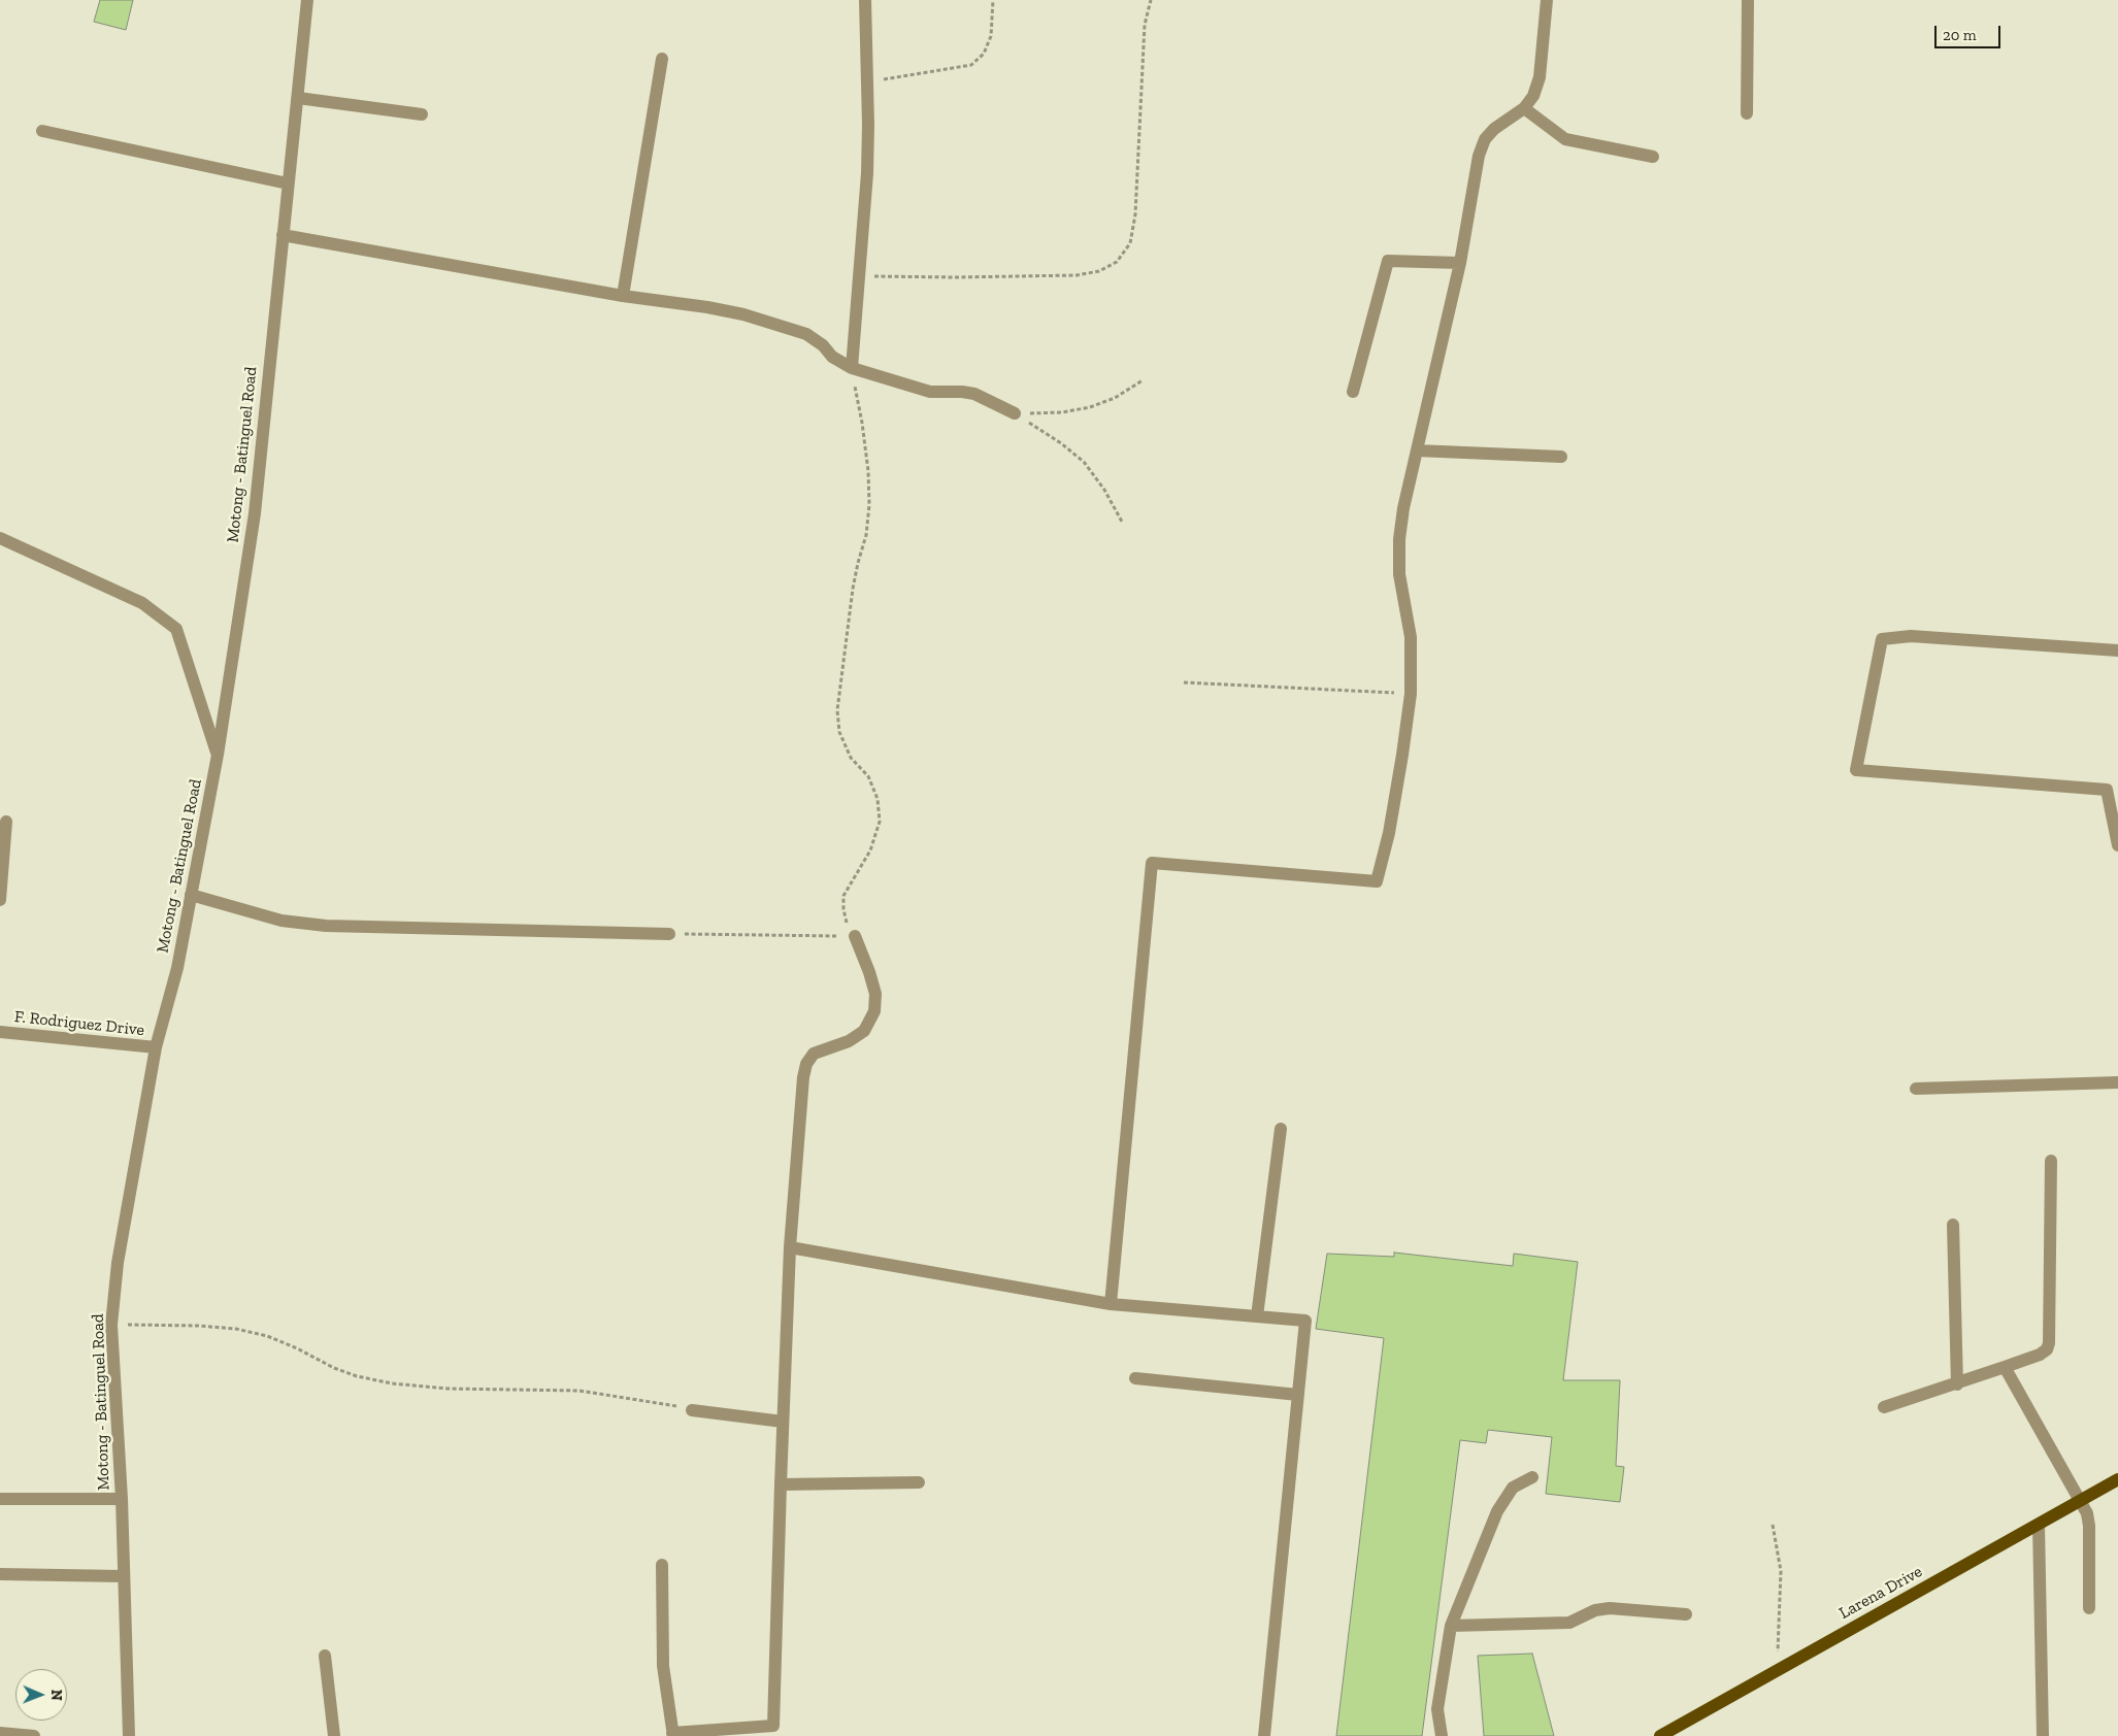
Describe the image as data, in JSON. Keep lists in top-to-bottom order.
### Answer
{
  "streets": {
    "main road": ["Larena Drive"],
    "street": ["Motong - Batinguel Road", "F. Rodriguez Drive"]
  },
  "crossings": [
    ["Motong - Batinguel Road", "F. Rodriguez Drive"]
  ],
  "scale_bar": "20 m",
  "north": "right"
}
